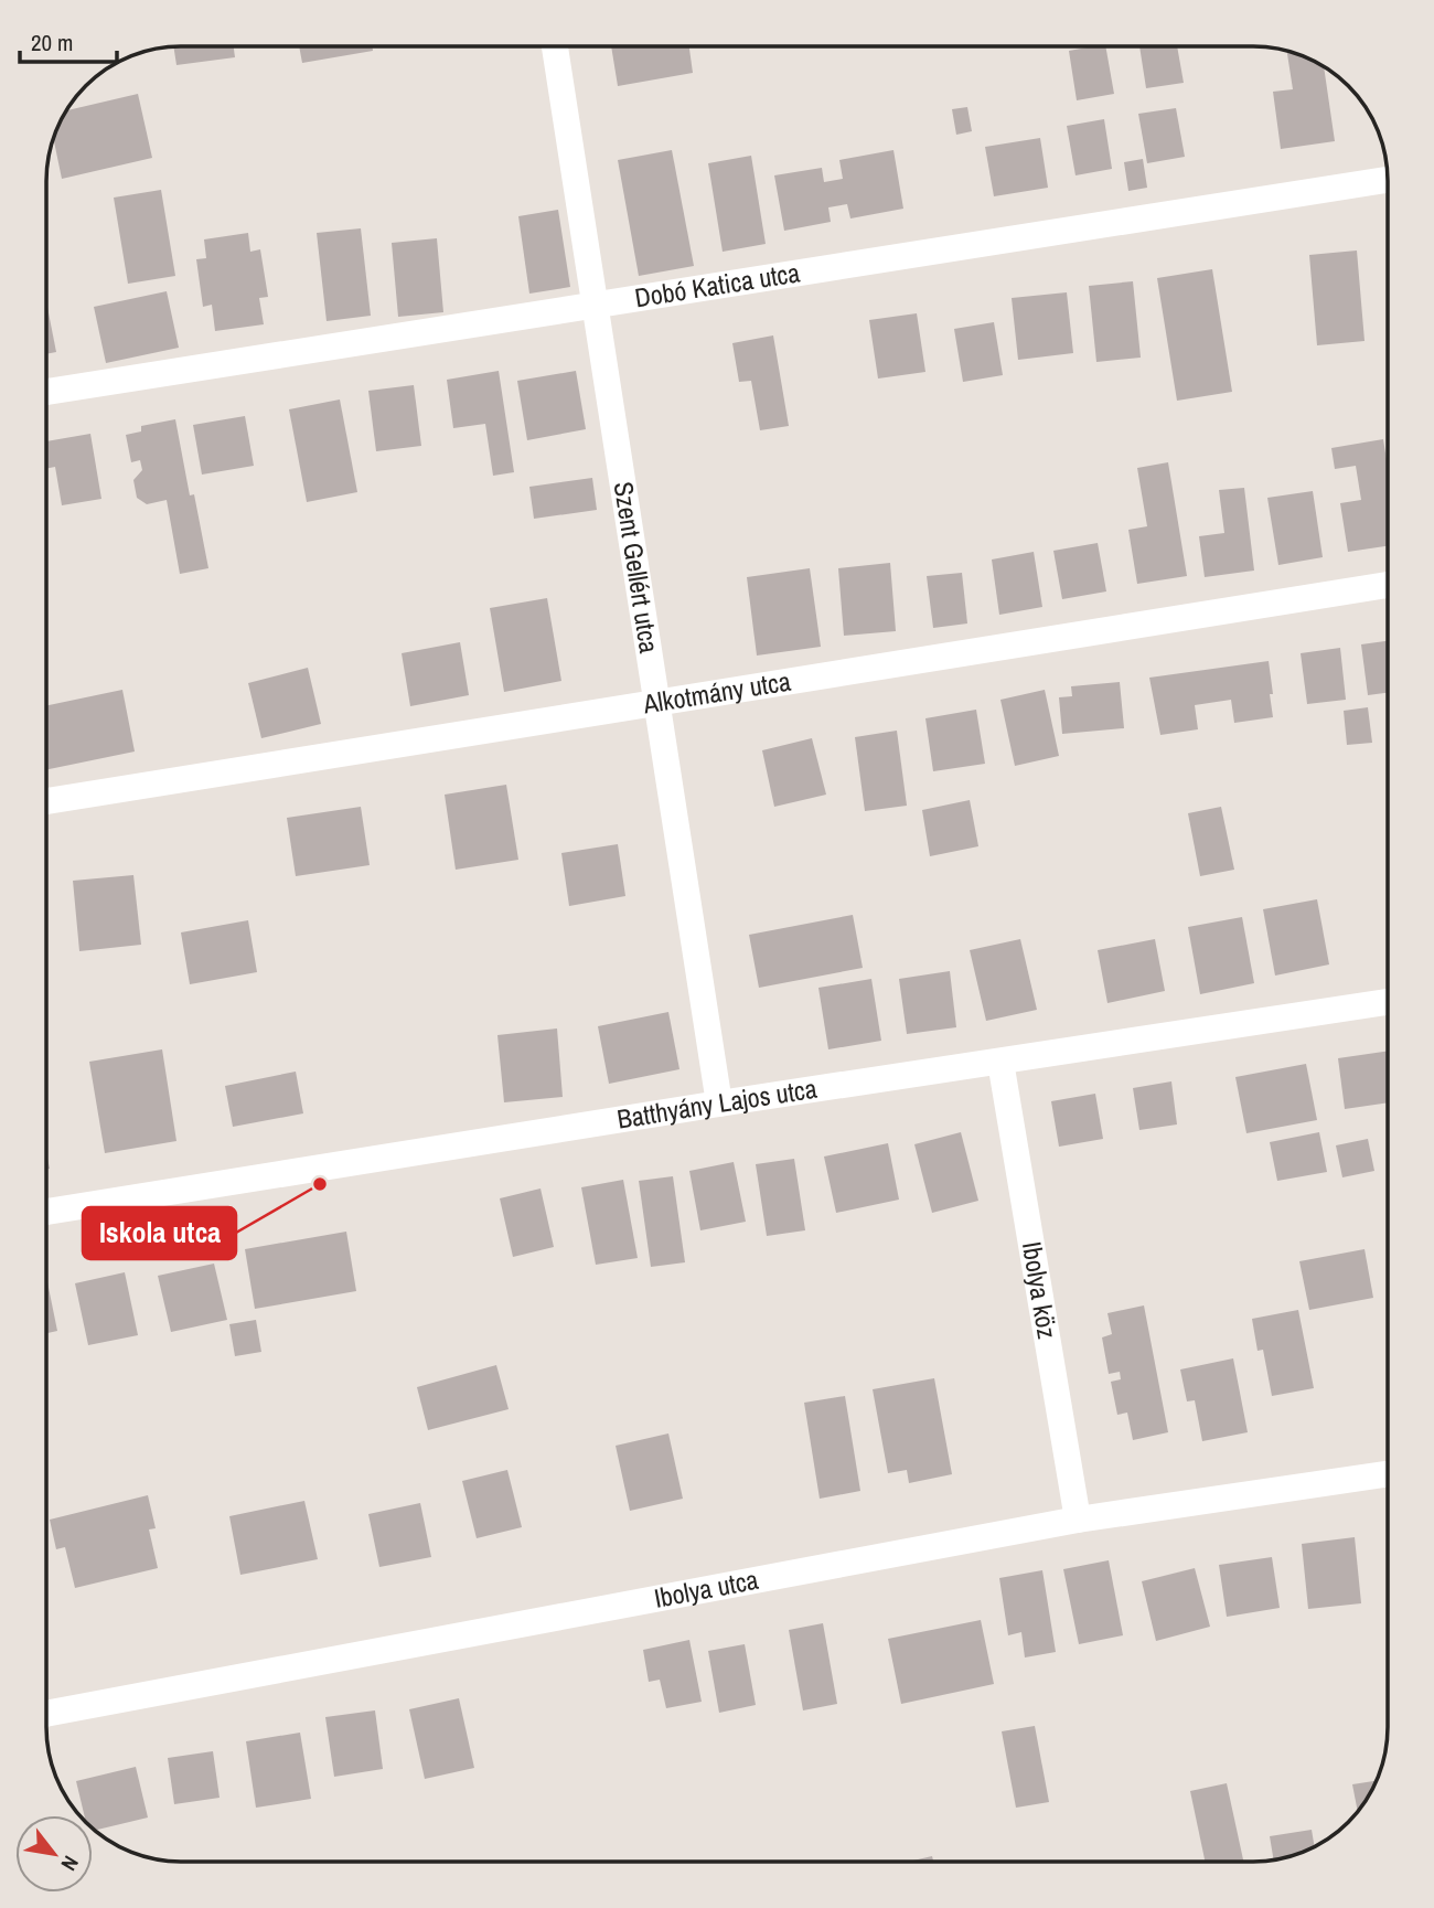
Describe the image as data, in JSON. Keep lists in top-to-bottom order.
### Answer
{
  "streets": {
    "street": [
      "Dobó Katica utca",
      "Szent Gellért utca",
      "Alkotmány utca",
      "Batthyány Lajos utca",
      "Ibolya köz",
      "Ibolya utca"
    ]
  },
  "crossings": [
    ["Dobó Katica utca", "Szent Gellért utca"],
    ["Szent Gellért utca", "Alkotmány utca"],
    ["Szent Gellért utca", "Batthyány Lajos utca"],
    ["Batthyány Lajos utca", "Ibolya köz"],
    ["Ibolya köz", "Ibolya utca"]
  ],
  "places": ["Iskola utca"],
  "scale_bar": "20 m",
  "north": "bottom right"
}
